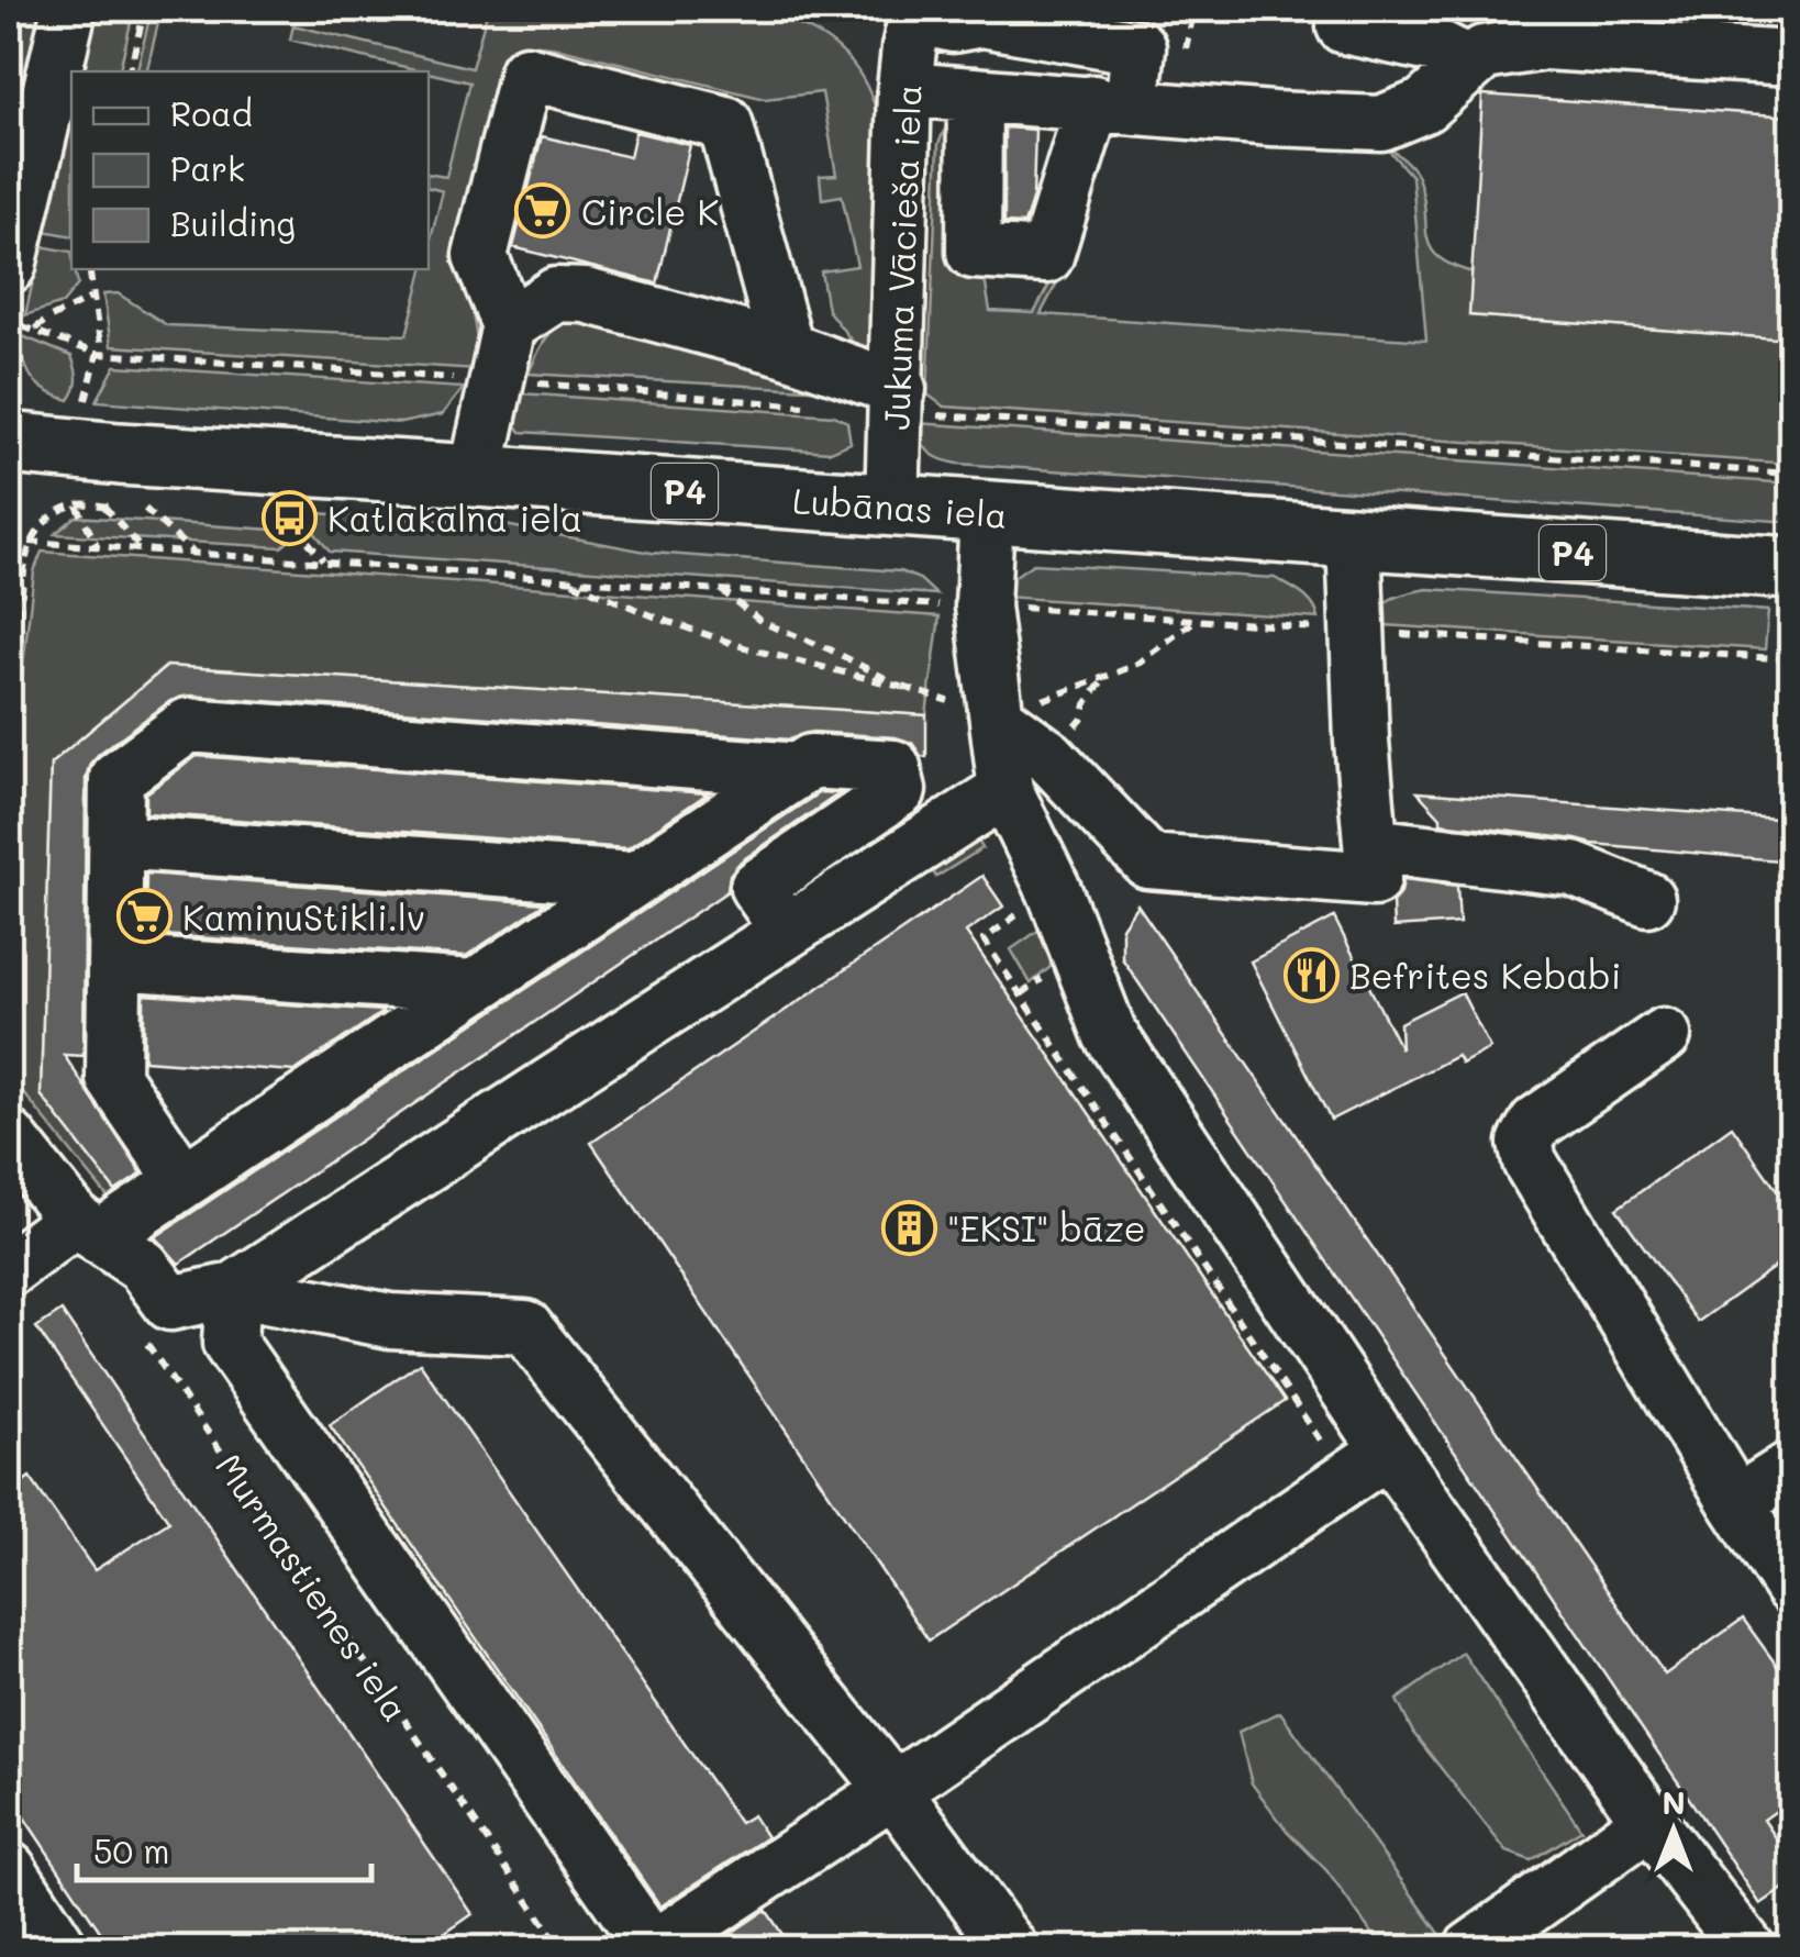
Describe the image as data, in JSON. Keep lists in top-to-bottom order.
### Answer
{
  "streets": {
    "main road": ["P4", "Lubānas iela"],
    "street": ["Jukuma Vācieša iela"],
    "path": ["Murmastienes iela"]
  },
  "crossings": [
    ["Jukuma Vācieša iela", "Lubānas iela"]
  ],
  "places": {
    "supermarket": ["Circle K", "KaminuStikli.lv"],
    "bus stop": ["Katlakalna iela"],
    "restaurant": ["Befrites Kebabi"],
    "building": ["\"EKSI\" bāze"]
  },
  "legend": ["Road", "Park", "Building"],
  "scale_bar": "50 m",
  "north": "top"
}
